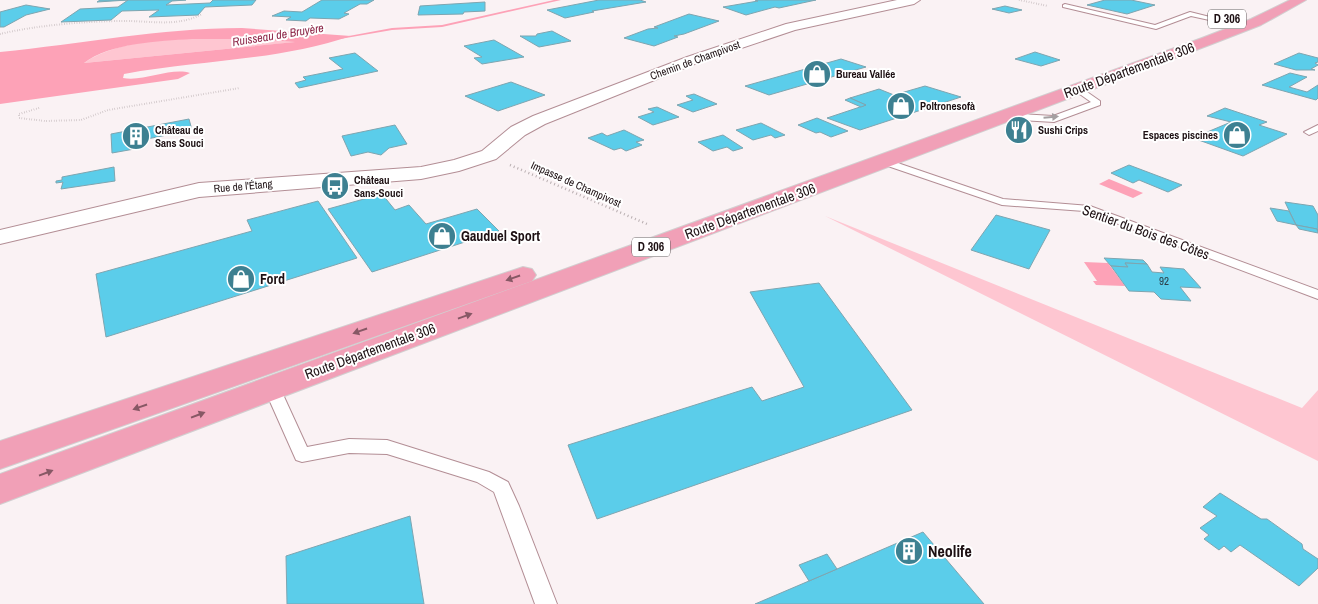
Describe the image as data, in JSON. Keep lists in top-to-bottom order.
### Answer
{
  "streets": {
    "main road": ["D 306", "Route Départementale 306"],
    "street": ["Chemin de Champivost", "Rue de l'Étang"],
    "lane": ["Sentier du Bois des Côtes"],
    "path": ["Impasse de Champivost"]
  },
  "crossings": [
    ["Chemin de Champivost", "Impasse de Champivost"],
    ["Chemin de Champivost", "Rue de l'Étang"],
    ["Route Départementale 306", "Impasse de Champivost"],
    ["Route Départementale 306", "Sentier du Bois des Côtes"],
    ["Impasse de Champivost", "Rue de l'Étang"]
  ],
  "water": ["Ruisseau de Bruyère"],
  "places": {
    "shop": [
      "Bureau Vallée",
      "Poltronesofà",
      "Espaces piscines",
      "Gauduel Sport",
      "Ford"
    ],
    "restaurant": ["Sushi Crips"],
    "building": ["Château de Sans Souci", "Neolife"],
    "bus stop": ["Château Sans-Souci"]
  },
  "house_numbers": ["92"]
}
